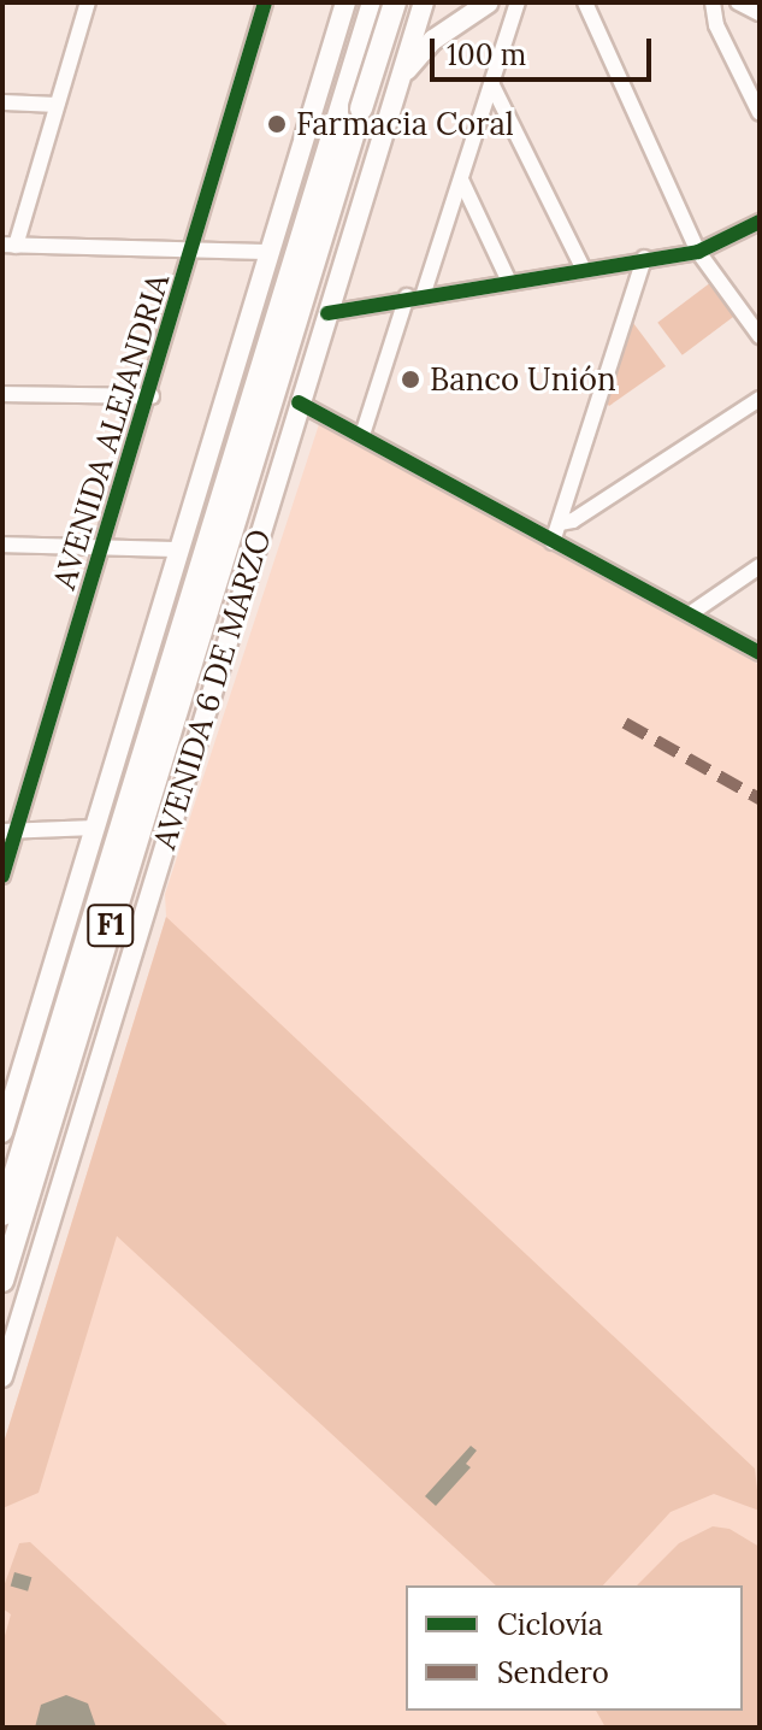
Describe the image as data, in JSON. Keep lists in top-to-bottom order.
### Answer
{
  "streets": {
    "highway": ["AVENIDA 6 DE MARZO", "F1"],
    "street": ["AVENIDA ALEJANDRIA"]
  },
  "places": ["Farmacia Coral", "Banco Unión"],
  "legend": ["Ciclovía", "Sendero"],
  "scale_bar": "100 m"
}
